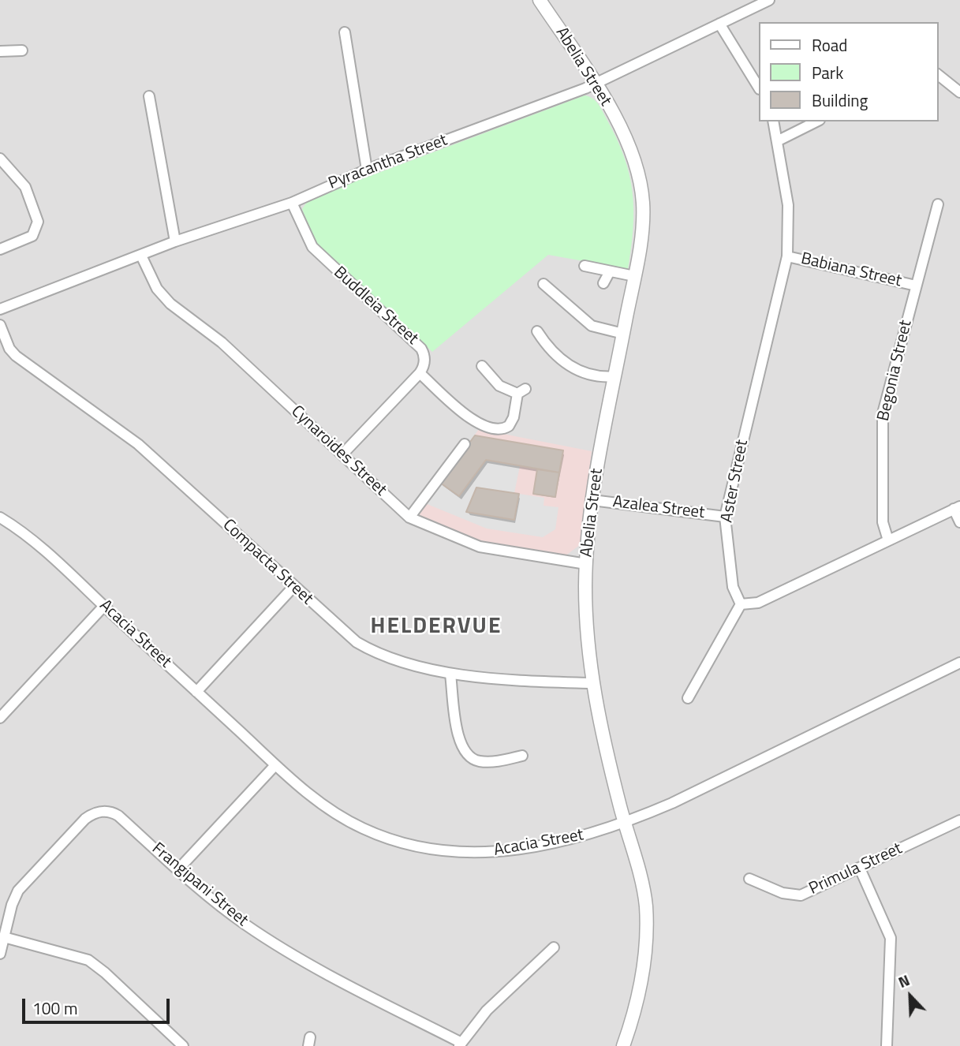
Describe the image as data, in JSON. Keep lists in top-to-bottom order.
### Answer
{
  "streets": {
    "street": [
      "Abelia Street",
      "Pyracantha Street",
      "Babiana Street",
      "Buddleia Street",
      "Begonia Street",
      "Cynaroides Street",
      "Aster Street",
      "Azalea Street",
      "Compacta Street",
      "Acacia Street",
      "Primula Street",
      "Frangipani Street"
    ]
  },
  "crossings": [
    ["Abelia Street", "Pyracantha Street"],
    ["Abelia Street", "Cynaroides Street"],
    ["Abelia Street", "Azalea Street"],
    ["Abelia Street", "Compacta Street"],
    ["Abelia Street", "Acacia Street"],
    ["Pyracantha Street", "Buddleia Street"],
    ["Pyracantha Street", "Cynaroides Street"],
    ["Babiana Street", "Begonia Street"],
    ["Babiana Street", "Aster Street"],
    ["Aster Street", "Azalea Street"]
  ],
  "districts": ["HELDERVUE"],
  "legend": ["Road", "Park", "Building"],
  "scale_bar": "100 m",
  "north": "top left"
}
